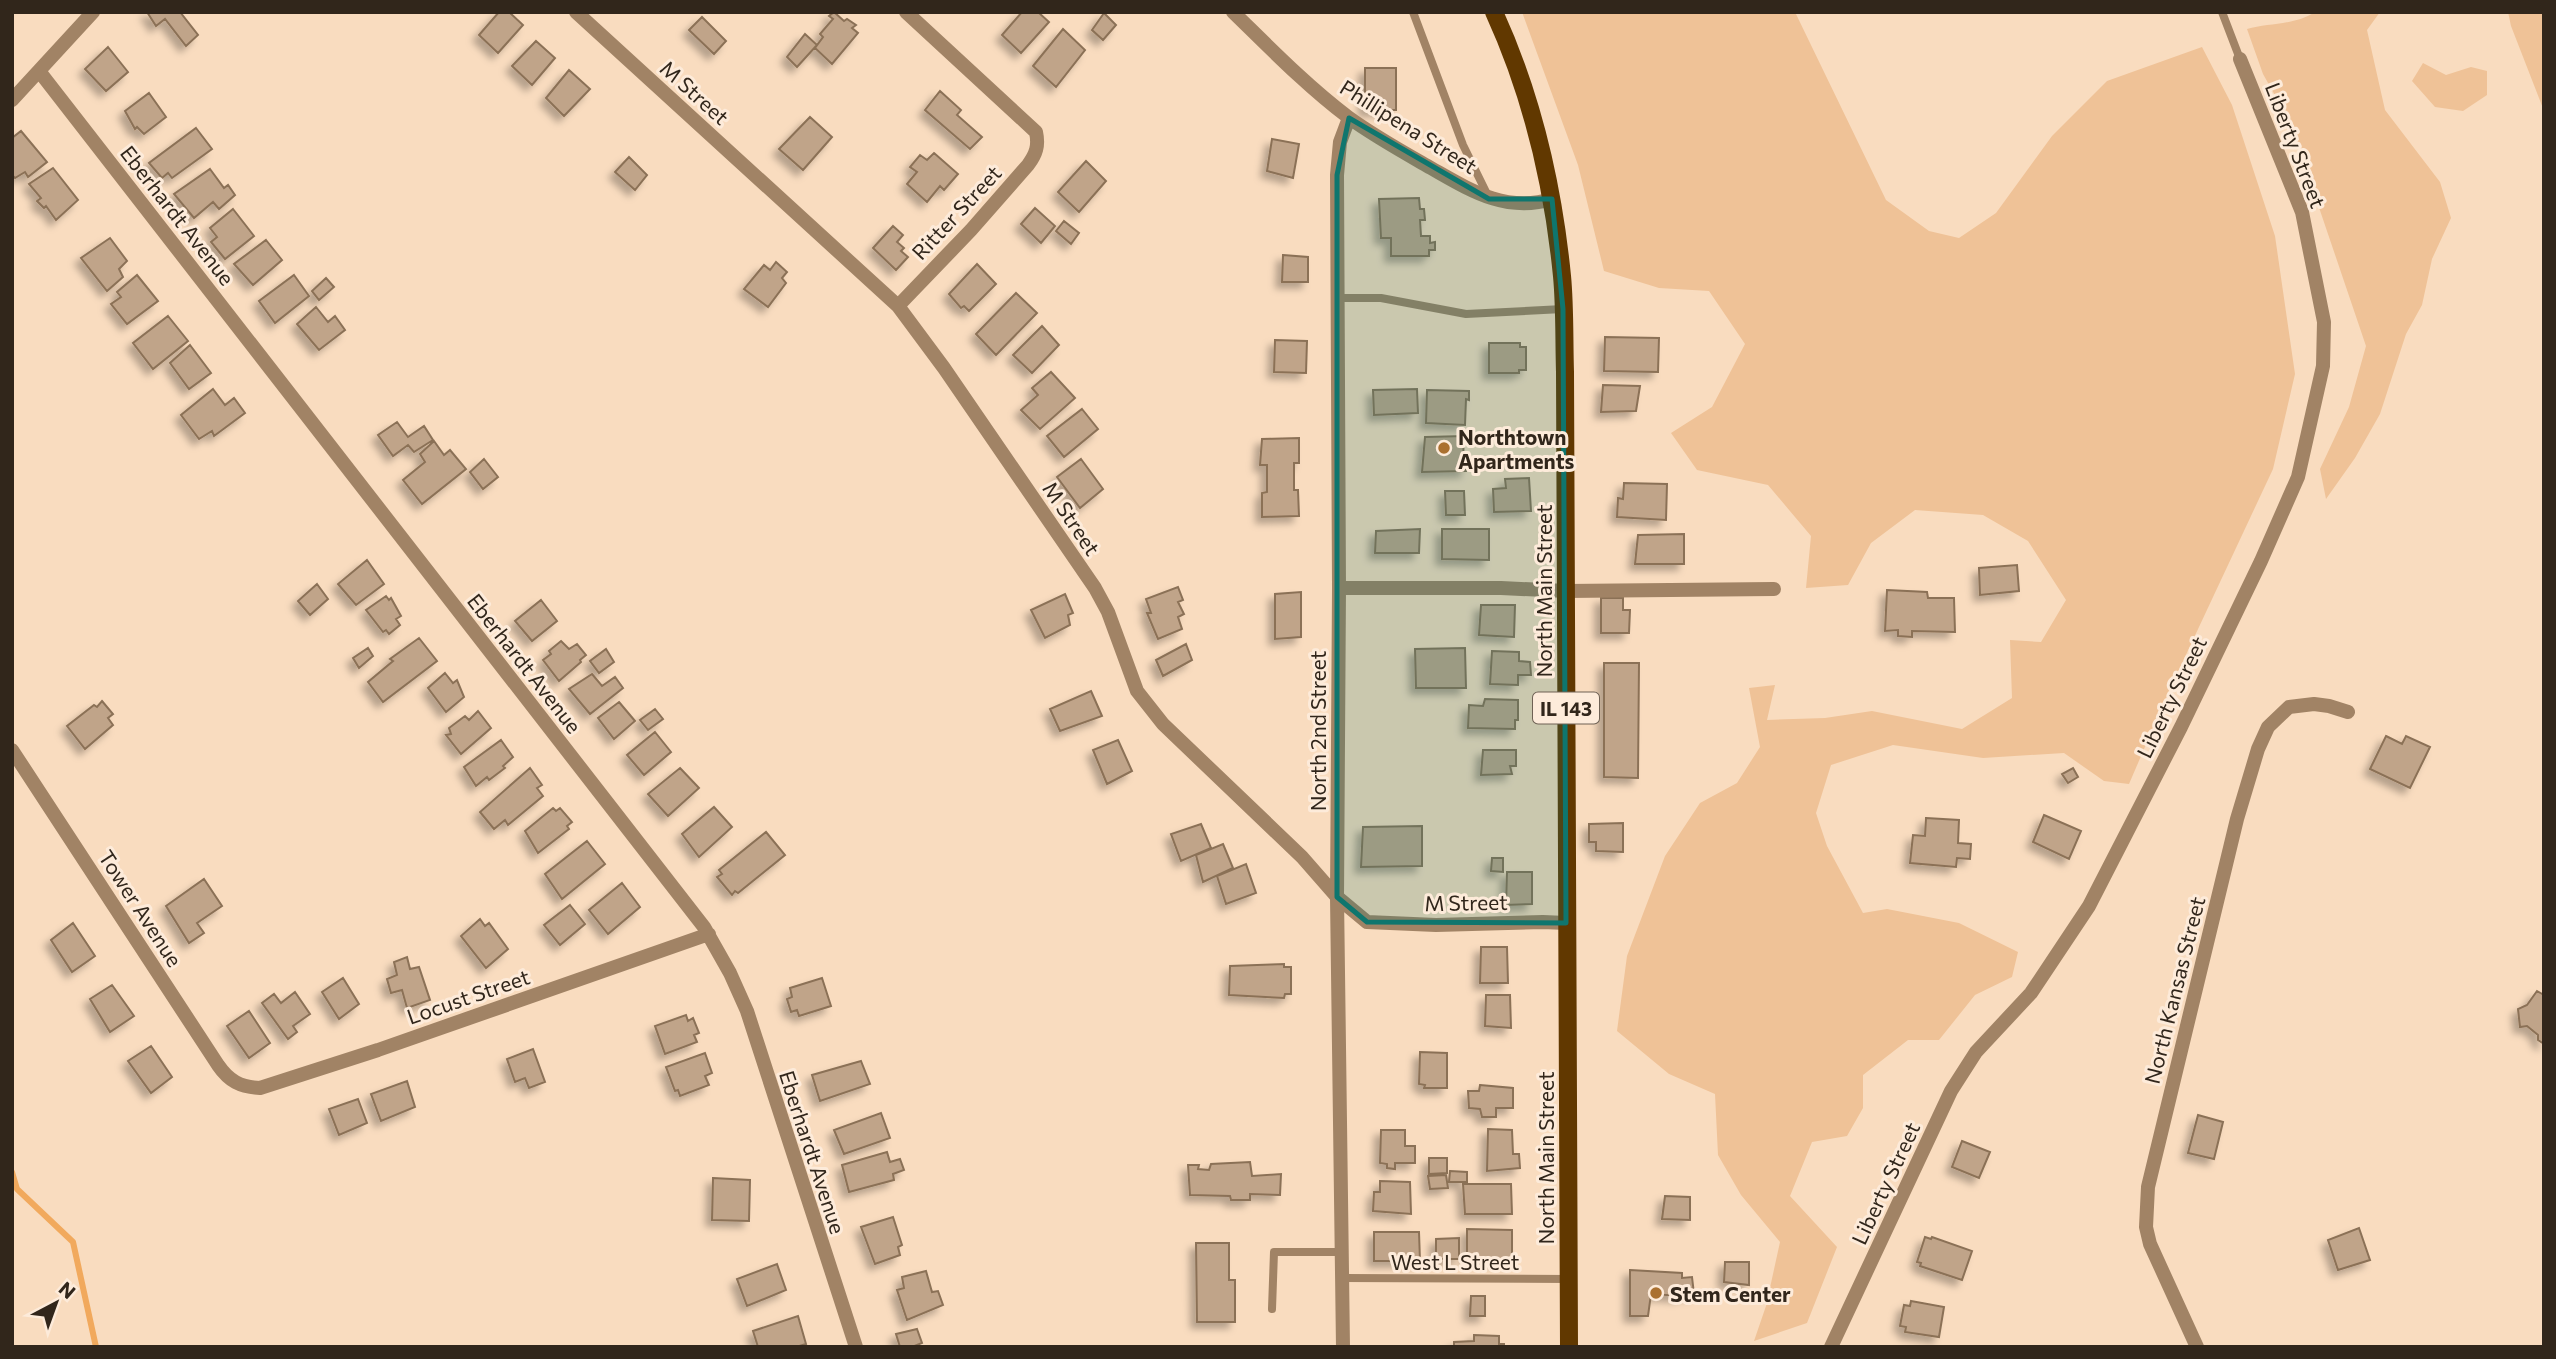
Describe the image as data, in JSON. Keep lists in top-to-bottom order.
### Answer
{
  "streets": {
    "main road": ["North Main Street", "IL 143"],
    "street": [
      "M Street",
      "Phillipena Street",
      "Liberty Street",
      "Ritter Street",
      "Eberhardt Avenue",
      "North 2nd Street",
      "Tower Avenue",
      "North Kansas Street",
      "Locust Street"
    ],
    "lane": ["West L Street"]
  },
  "crossings": [
    ["M Street", "Ritter Street"],
    ["M Street", "North Main Street"],
    ["M Street", "North 2nd Street"],
    ["Phillipena Street", "North Main Street"],
    ["Phillipena Street", "North 2nd Street"],
    ["Eberhardt Avenue", "Locust Street"],
    ["North Main Street", "West L Street"],
    ["North 2nd Street", "West L Street"],
    ["Tower Avenue", "Locust Street"]
  ],
  "places": ["Northtown Apartments", "Stem Center"],
  "north": "top right"
}
